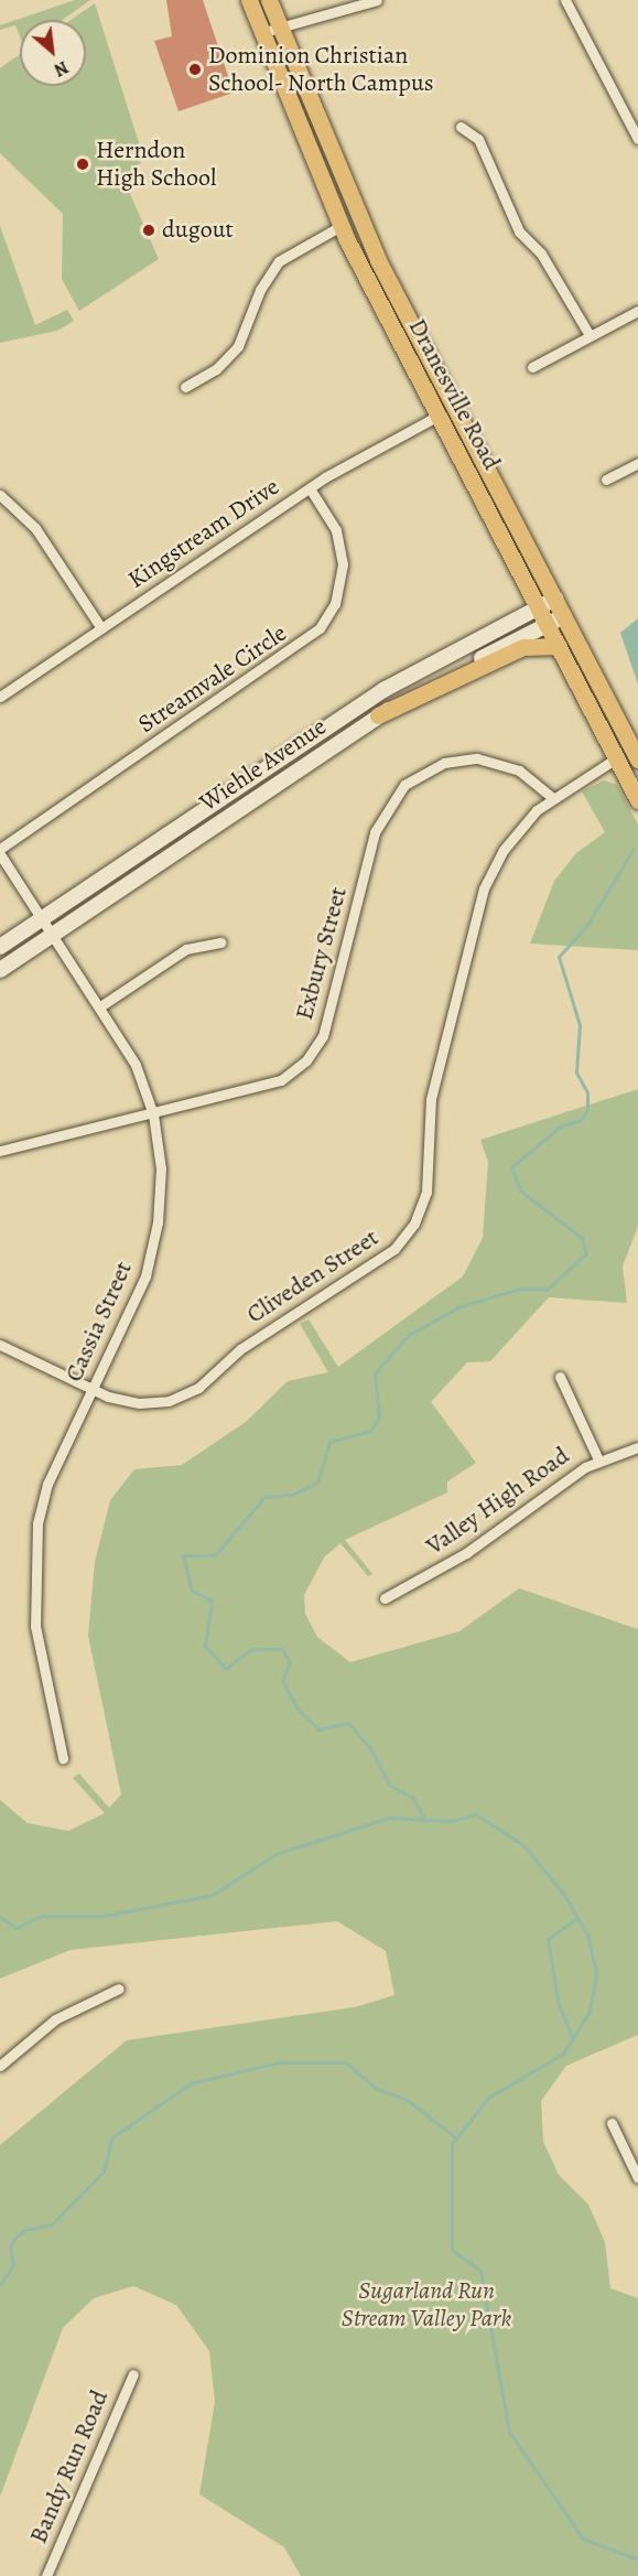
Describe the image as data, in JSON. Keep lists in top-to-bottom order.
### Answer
{
  "streets": {
    "main road": ["Dranesville Road", "Wiehle Avenue"],
    "street": [
      "Kingstream Drive",
      "Streamvale Circle",
      "Exbury Street",
      "Cliveden Street",
      "Cassia Street",
      "Valley High Road",
      "Bandy Run Road"
    ]
  },
  "crossings": [
    ["Dranesville Road", "Kingstream Drive"],
    ["Dranesville Road", "Wiehle Avenue"],
    ["Dranesville Road", "Cliveden Street"],
    ["Kingstream Drive", "Streamvale Circle"],
    ["Wiehle Avenue", "Cassia Street"],
    ["Exbury Street", "Cliveden Street"],
    ["Exbury Street", "Cassia Street"],
    ["Cliveden Street", "Cassia Street"]
  ],
  "parks": ["Sugarland Run Stream Valley Park"],
  "places": ["Dominion Christian School- North Campus", "Herndon High School", "dugout"],
  "north": "bottom right"
}
